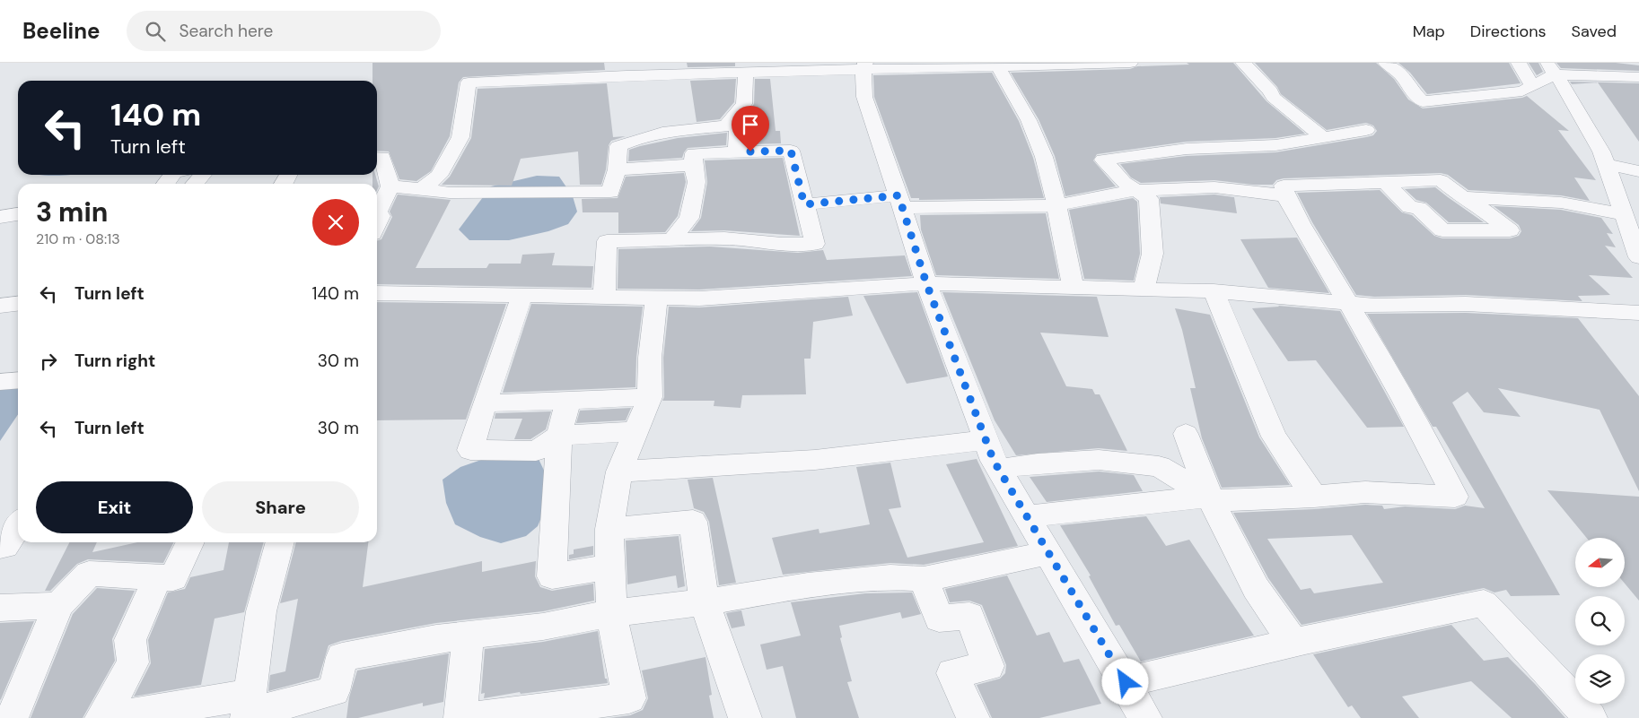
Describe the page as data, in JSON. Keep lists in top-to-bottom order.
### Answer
{
  "north": "left",
  "page": {
    "header": "Beeline",
    "search": "Search here",
    "nav": ["Map", "Directions", "Saved"],
    "turn": ["140 m", "Turn left"],
    "heading": ["3 min", "210 m · 08:13"],
    "list": [
      {
        "name": "Turn left",
        "value": "140 m"
      },
      {
        "name": "Turn right",
        "value": "30 m"
      },
      {
        "name": "Turn left",
        "value": "30 m"
      }
    ],
    "buttons": ["Exit", "Share"]
  }
}
